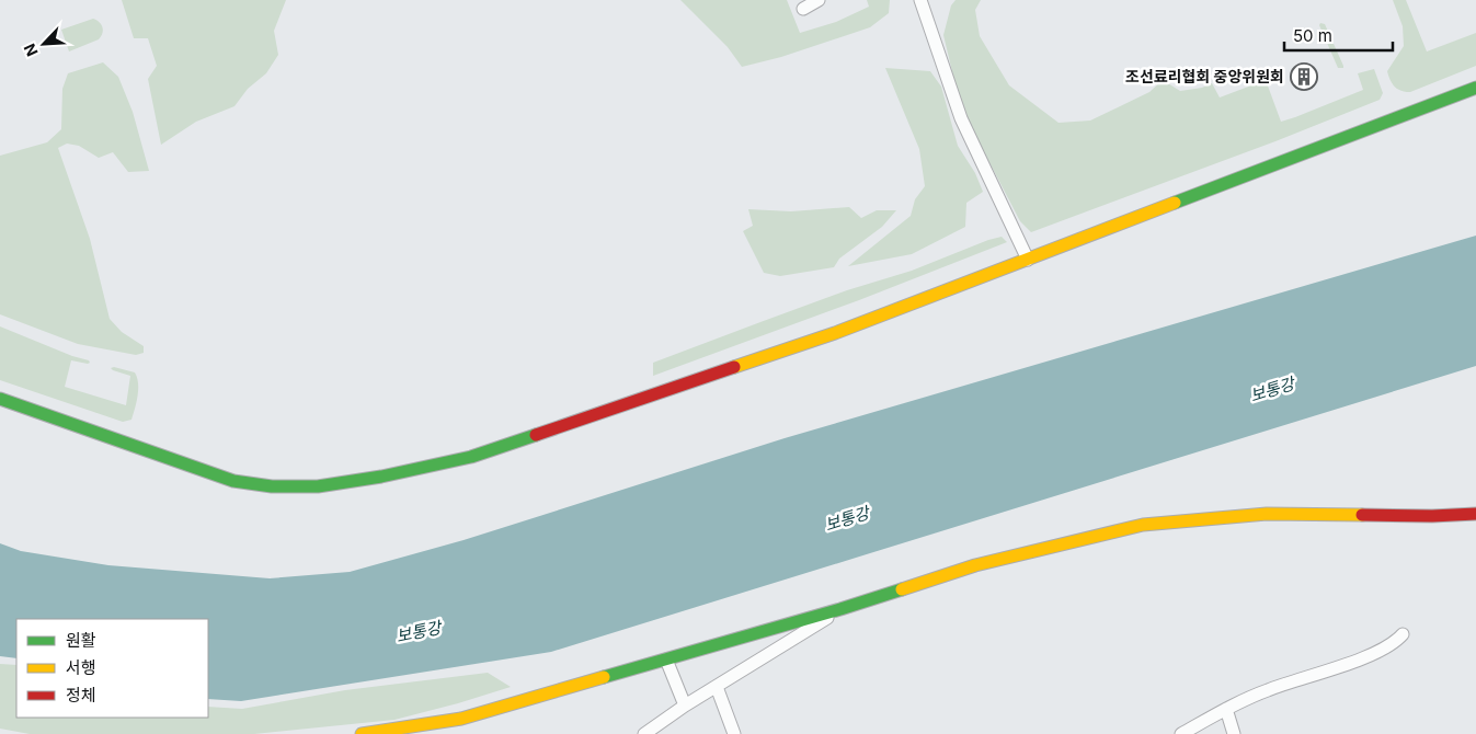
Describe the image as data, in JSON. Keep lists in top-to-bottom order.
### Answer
{
  "water": ["보통강"],
  "places": {
    "building": ["조선료리협회 중앙위원회"]
  },
  "legend": ["원활", "서행", "정체"],
  "scale_bar": "50 m",
  "north": "bottom left"
}
